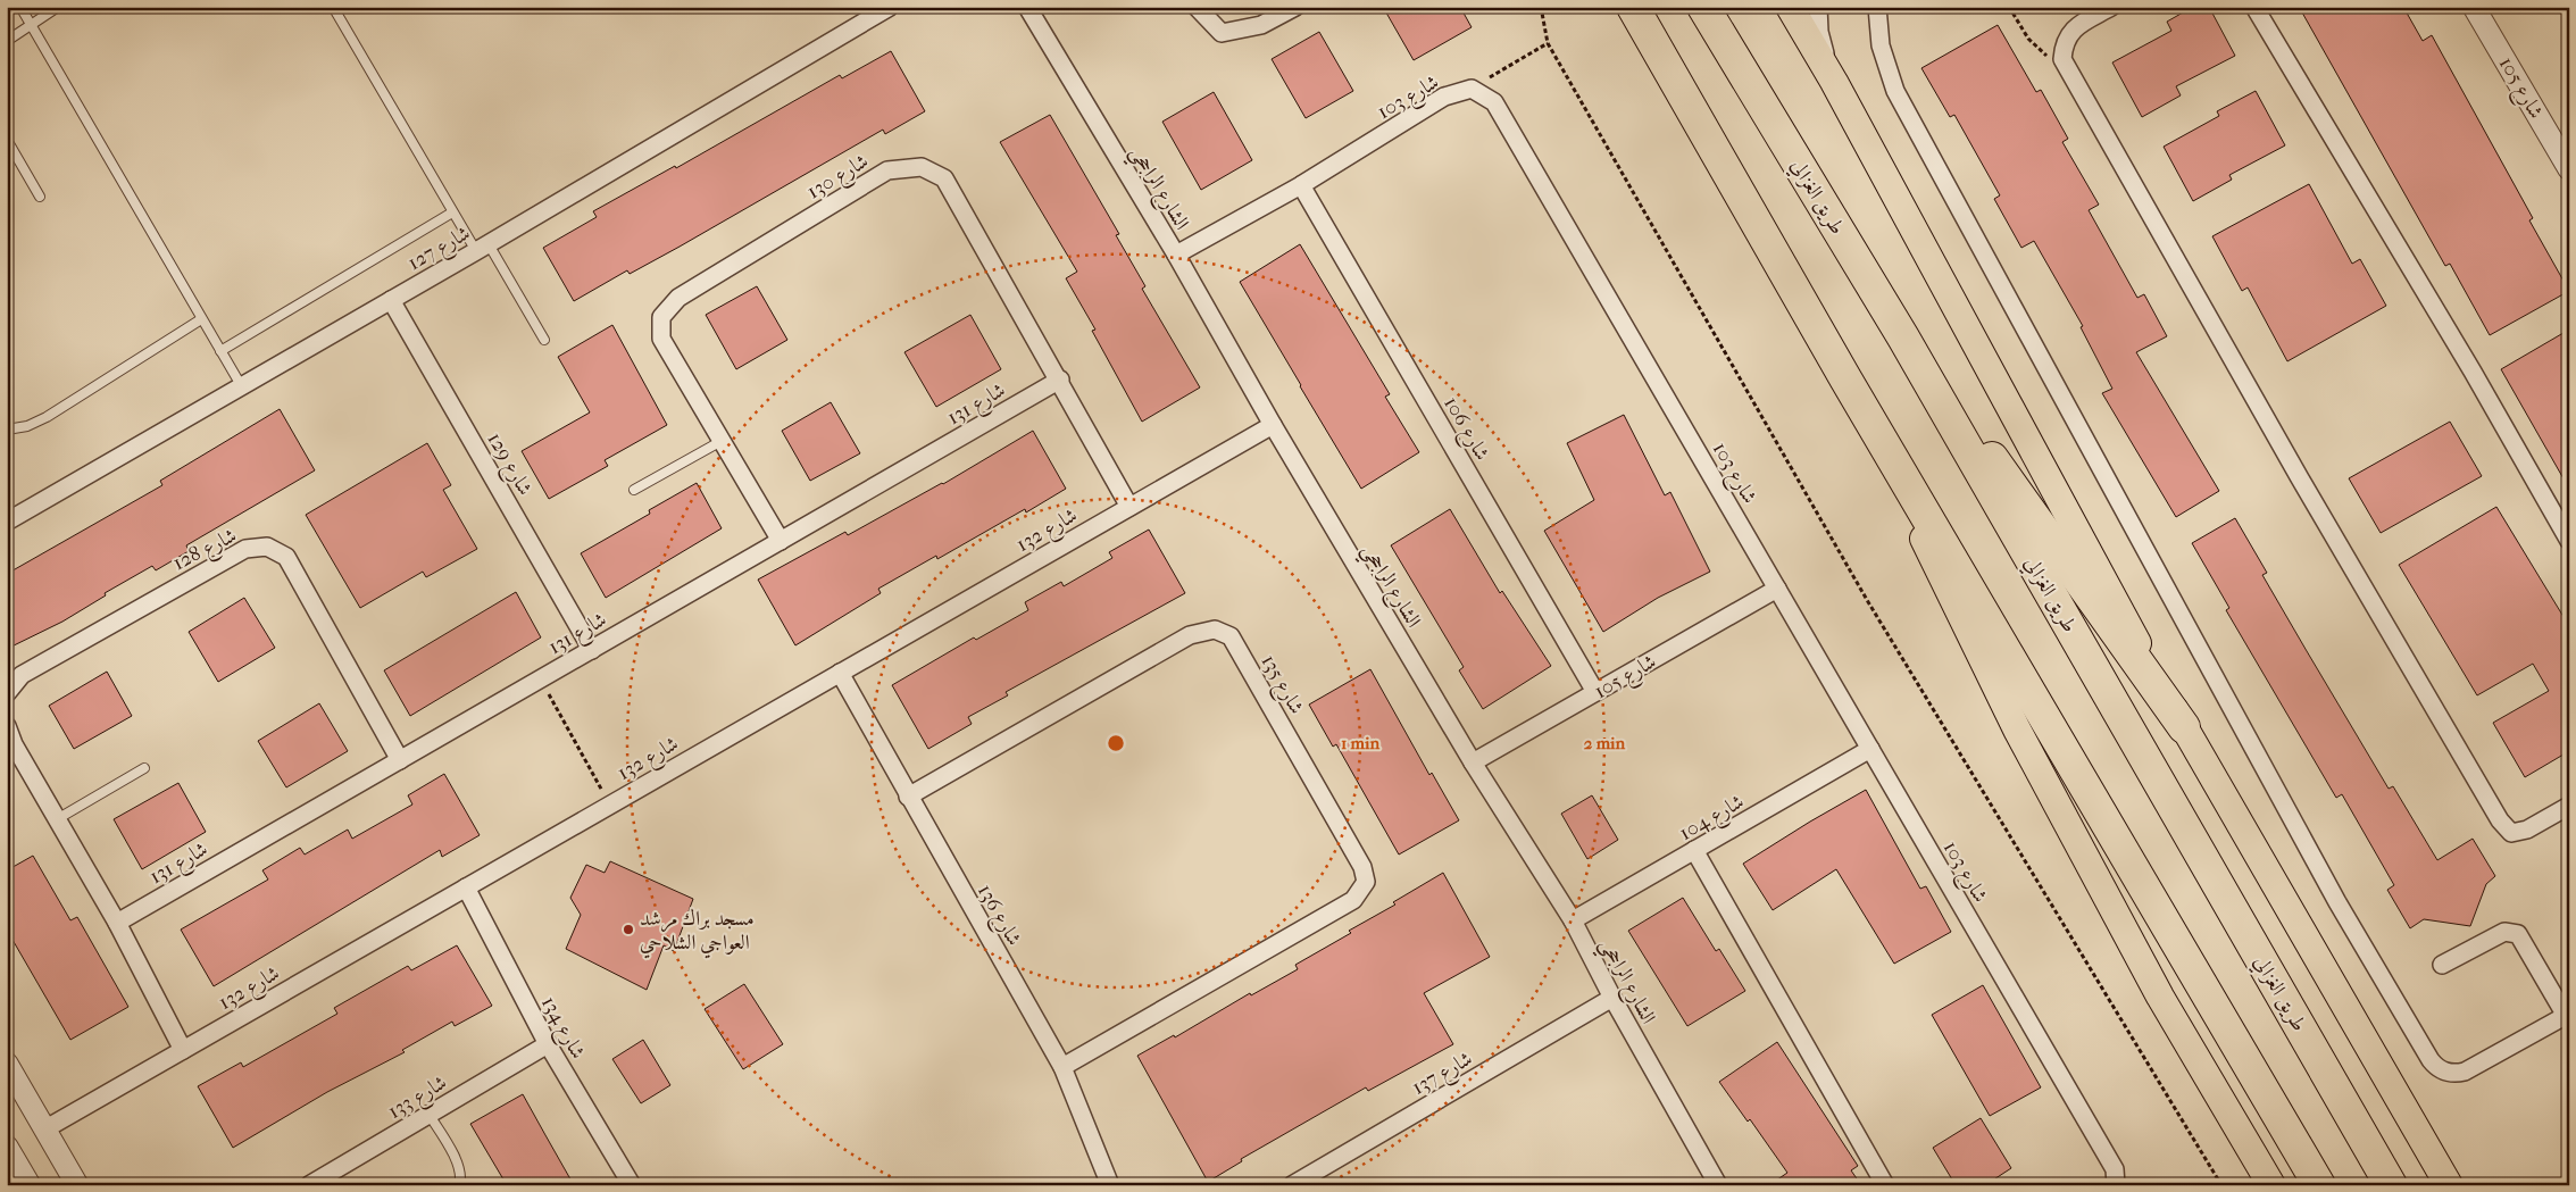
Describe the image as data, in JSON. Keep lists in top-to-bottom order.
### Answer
{
  "streets": {
    "highway": ["طريق الغزالي"],
    "street": [
      "شارع 105",
      "شارع 103",
      "شارع 130",
      "الشارع الراجحي",
      "شارع 127",
      "شارع 131",
      "شارع 106",
      "شارع 129",
      "شارع 132",
      "شارع 128",
      "شارع 135",
      "شارع 104",
      "شارع 136",
      "شارع 134",
      "شارع 137",
      "شارع 133"
    ]
  },
  "crossings": [
    ["شارع 105", "شارع 103"],
    ["شارع 105", "الشارع الراجحي"],
    ["شارع 105", "شارع 106"],
    ["شارع 103", "الشارع الراجحي"],
    ["شارع 103", "شارع 106"],
    ["شارع 103", "شارع 104"],
    ["شارع 130", "شارع 131"],
    ["شارع 130", "شارع 132"],
    ["الشارع الراجحي", "شارع 132"],
    ["الشارع الراجحي", "شارع 104"],
    ["الشارع الراجحي", "شارع 137"],
    ["شارع 127", "شارع 129"],
    ["شارع 131", "شارع 129"],
    ["شارع 131", "شارع 128"],
    ["شارع 132", "شارع 136"],
    ["شارع 132", "شارع 134"],
    ["شارع 135", "شارع 136"],
    ["شارع 134", "شارع 133"]
  ],
  "places": ["مسجد براك مرشد العواجي الشلاحي"],
  "rings": ["1 min", "2 min"]
}
